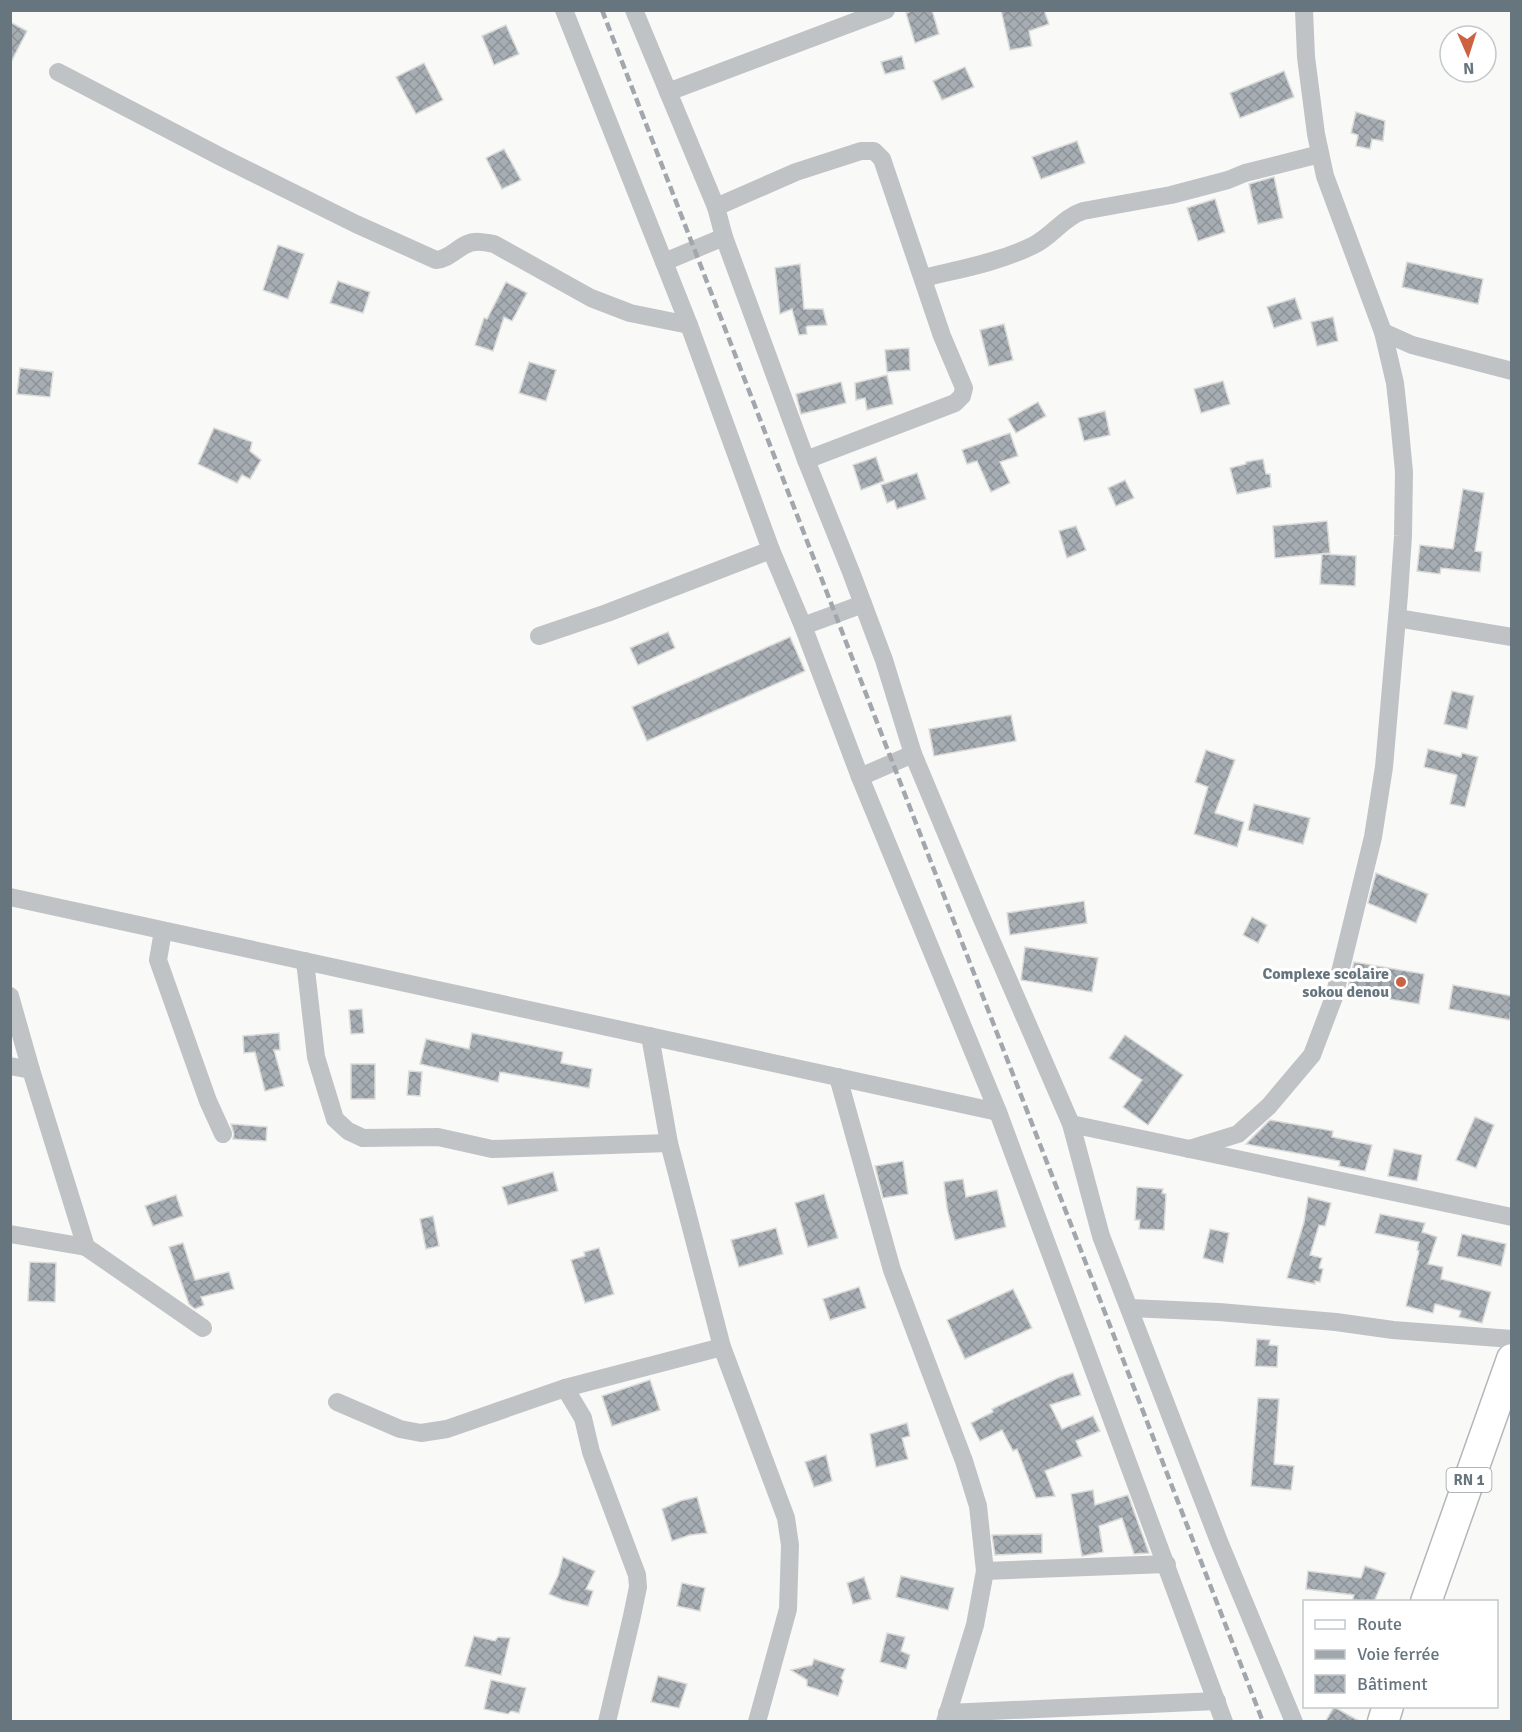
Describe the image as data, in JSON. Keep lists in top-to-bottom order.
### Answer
{
  "streets": {
    "main road": ["RN 1"]
  },
  "places": ["Complexe scolaire sokou denou"],
  "legend": ["Route", "Voie ferrée", "Bâtiment"],
  "north": "bottom"
}
